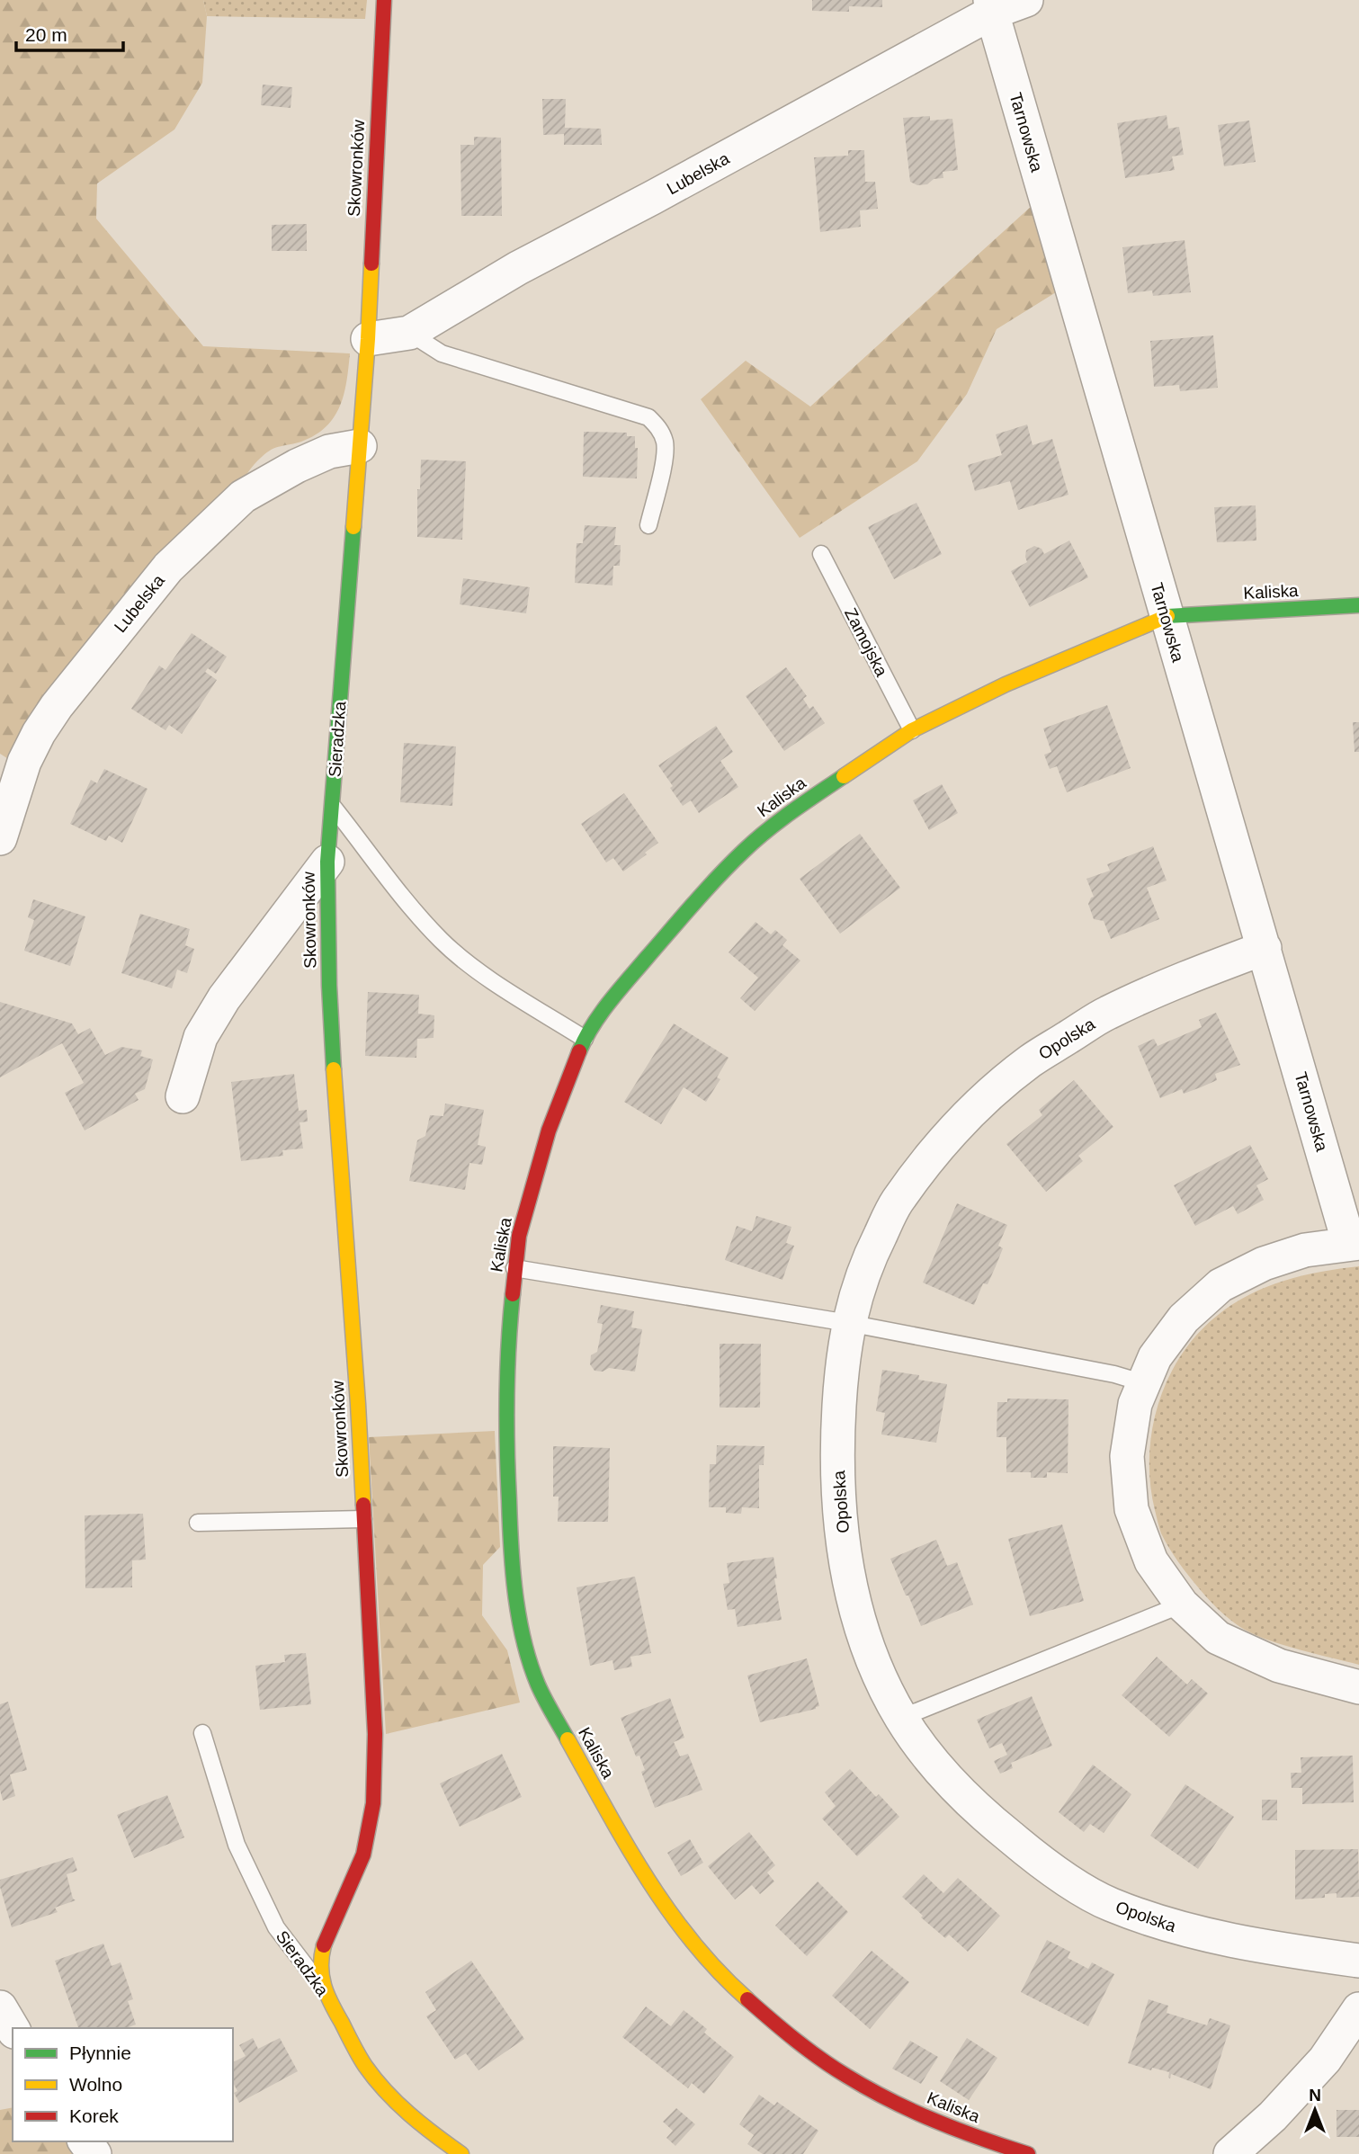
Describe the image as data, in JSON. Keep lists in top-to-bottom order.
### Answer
{
  "streets": {
    "street": [
      "Tarnowska",
      "Skowronków",
      "Lubelska",
      "Kaliska",
      "Sieradzka",
      "Opolska"
    ],
    "lane": ["Zamojska"]
  },
  "crossings": [
    ["Tarnowska", "Lubelska"],
    ["Tarnowska", "Kaliska"],
    ["Tarnowska", "Opolska"],
    ["Skowronków", "Lubelska"],
    ["Skowronków", "Sieradzka"],
    ["Lubelska", "Sieradzka"],
    ["Kaliska", "Zamojska"]
  ],
  "legend": ["Płynnie", "Wolno", "Korek"],
  "scale_bar": "20 m",
  "north": "top"
}
